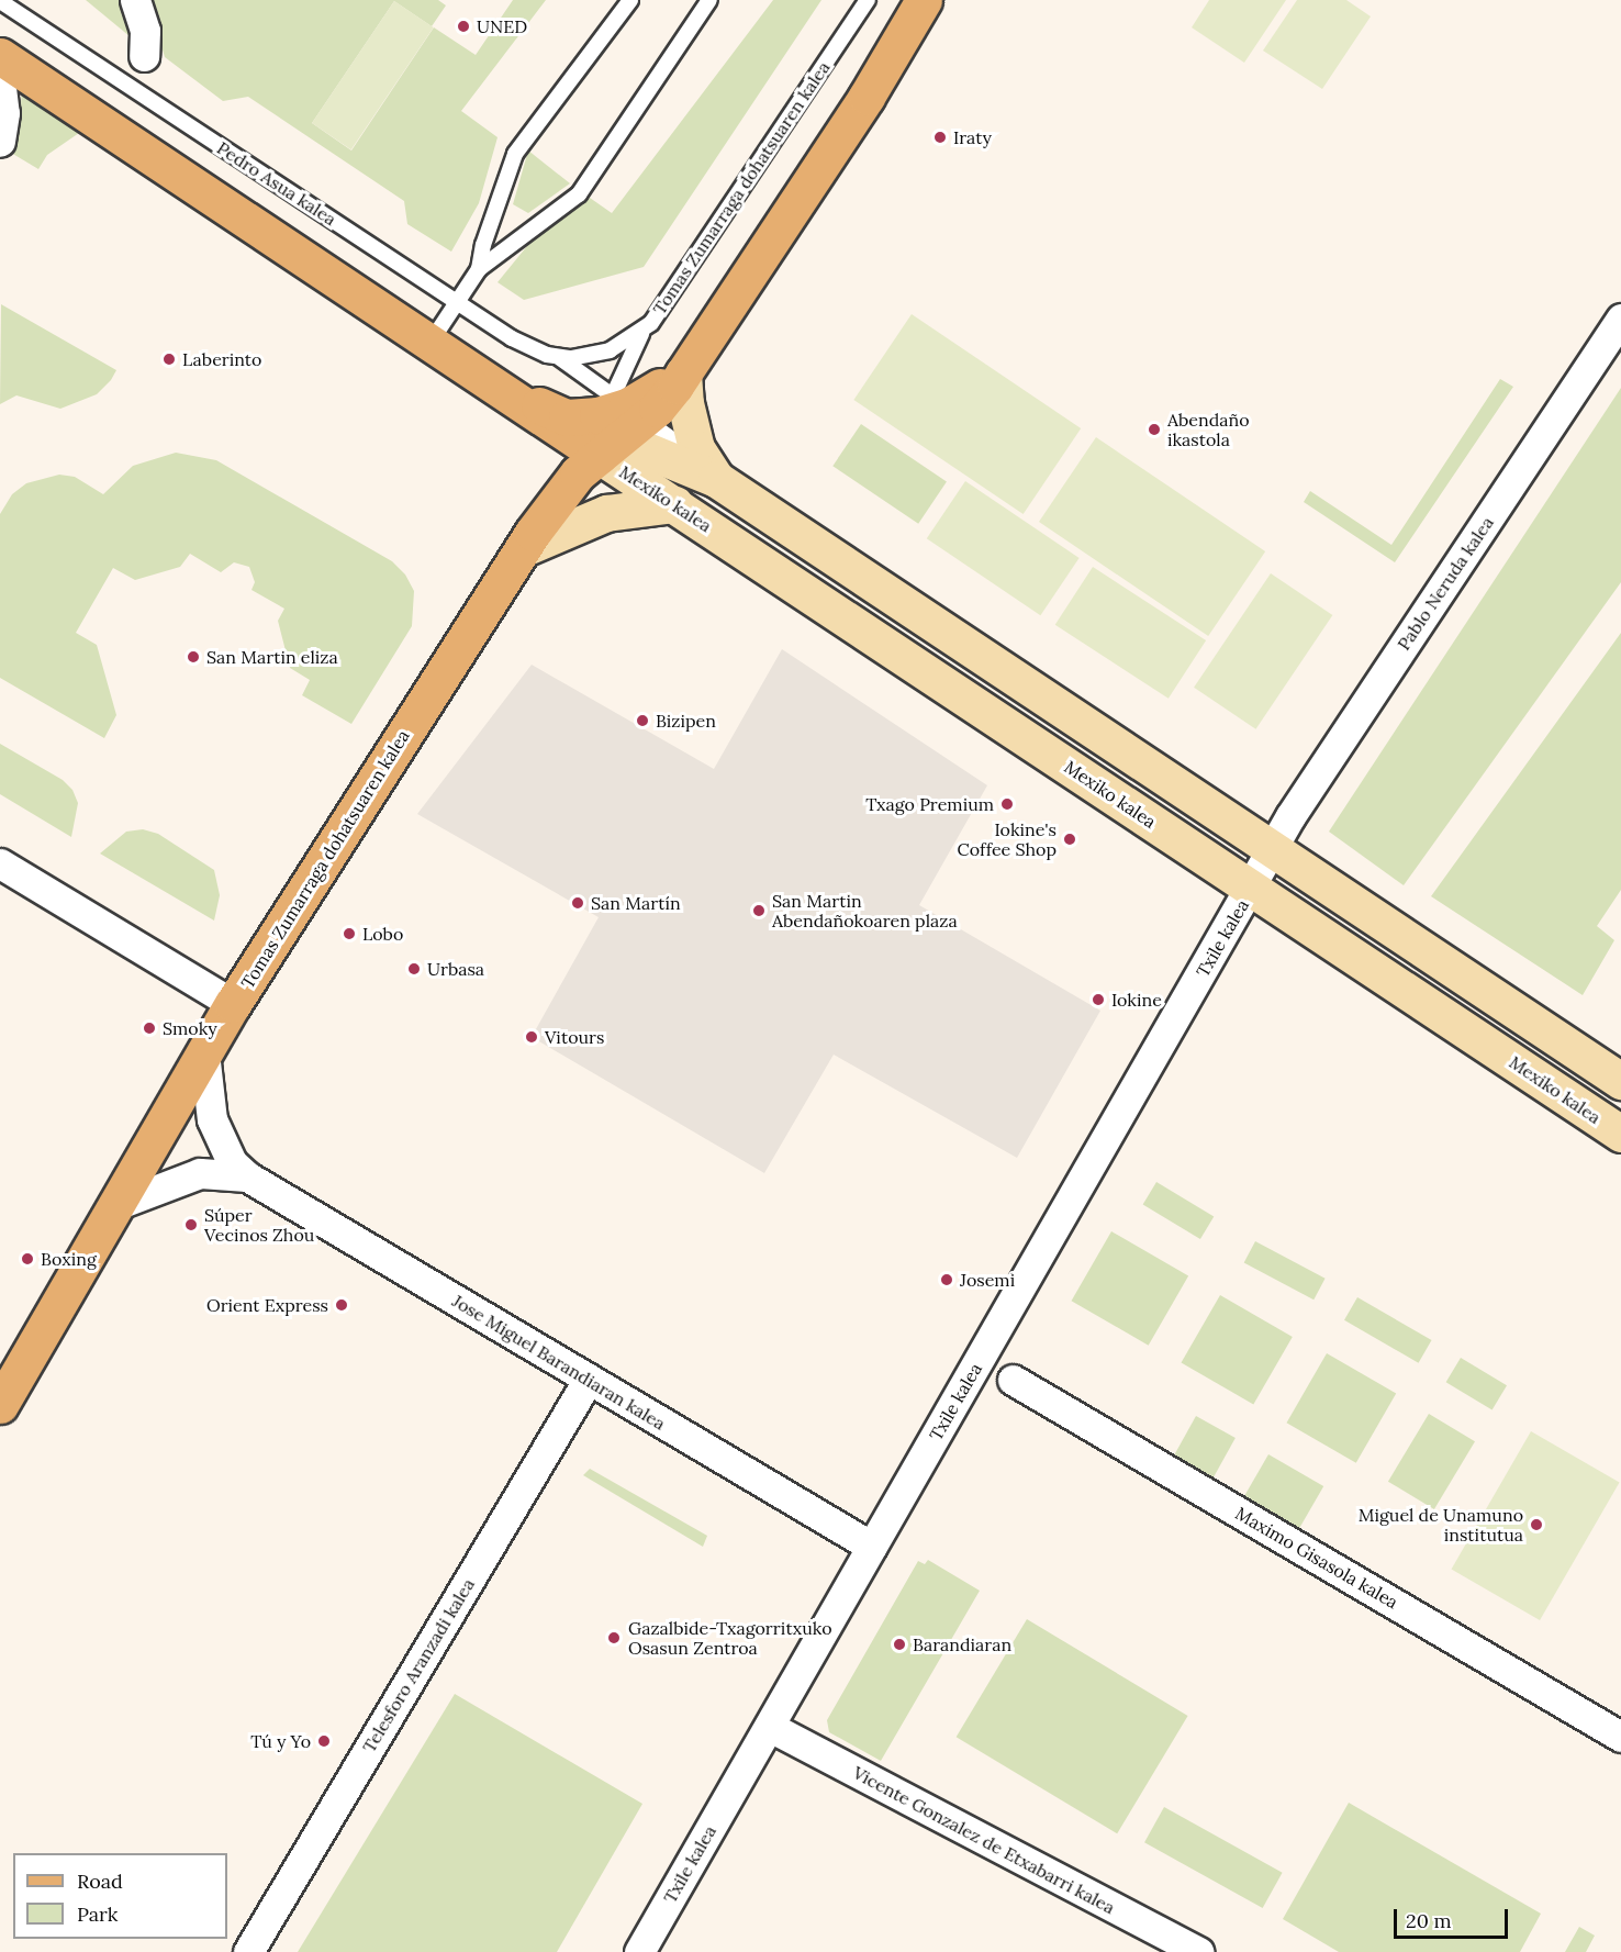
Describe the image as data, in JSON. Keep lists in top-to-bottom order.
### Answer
{
  "streets": {
    "main road": ["Tomas Zumarraga dohatsuaren kalea", "Mexiko kalea"],
    "street": [
      "Pablo Neruda kalea",
      "Txile kalea",
      "Jose Miguel Barandiaran kalea",
      "Maximo Gisasola kalea",
      "Telesforo Aranzadi kalea",
      "Vicente Gonzalez de Etxabarri kalea"
    ],
    "lane": ["Pedro Asua kalea"]
  },
  "crossings": [
    ["Pedro Asua kalea", "Tomas Zumarraga dohatsuaren kalea"],
    ["Tomas Zumarraga dohatsuaren kalea", "Mexiko kalea"],
    ["Tomas Zumarraga dohatsuaren kalea", "Jose Miguel Barandiaran kalea"],
    ["Mexiko kalea", "Pablo Neruda kalea"],
    ["Mexiko kalea", "Txile kalea"],
    ["Pablo Neruda kalea", "Txile kalea"],
    ["Txile kalea", "Jose Miguel Barandiaran kalea"],
    ["Txile kalea", "Vicente Gonzalez de Etxabarri kalea"],
    ["Jose Miguel Barandiaran kalea", "Telesforo Aranzadi kalea"]
  ],
  "places": [
    "UNED",
    "Iraty",
    "Laberinto",
    "Abendaño ikastola",
    "San Martin eliza",
    "Bizipen",
    "Txago Premium",
    "Iokine's Coffee Shop",
    "San Martín",
    "San Martin Abendañokoaren plaza",
    "Lobo",
    "Urbasa",
    "Iokine",
    "Smoky",
    "Vitours",
    "Súper Vecinos Zhou",
    "Boxing",
    "Josemi",
    "Orient Express",
    "Miguel de Unamuno institutua",
    "Gazalbide-Txagorritxuko Osasun Zentroa",
    "Barandiaran",
    "Tú y Yo"
  ],
  "legend": ["Road", "Park"],
  "scale_bar": "20 m"
}
